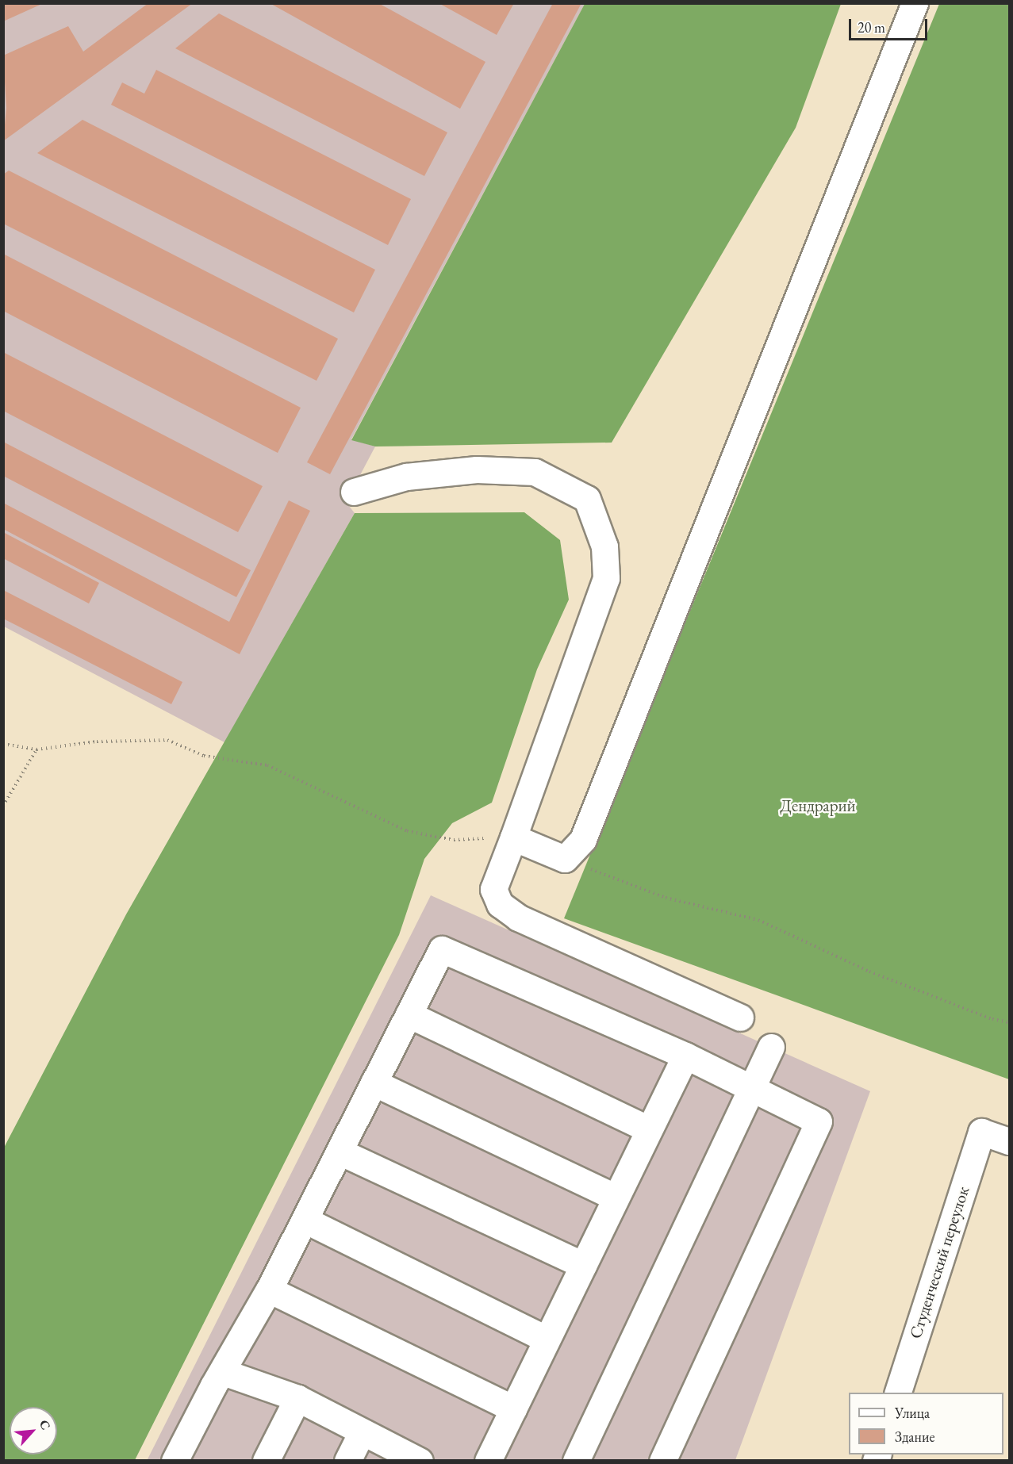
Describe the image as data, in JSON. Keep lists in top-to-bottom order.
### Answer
{
  "streets": {
    "street": ["Студенческий переулок"]
  },
  "parks": ["Дендрарий"],
  "legend": ["Улица", "Здание"],
  "scale_bar": "20 m",
  "north": "top right"
}
